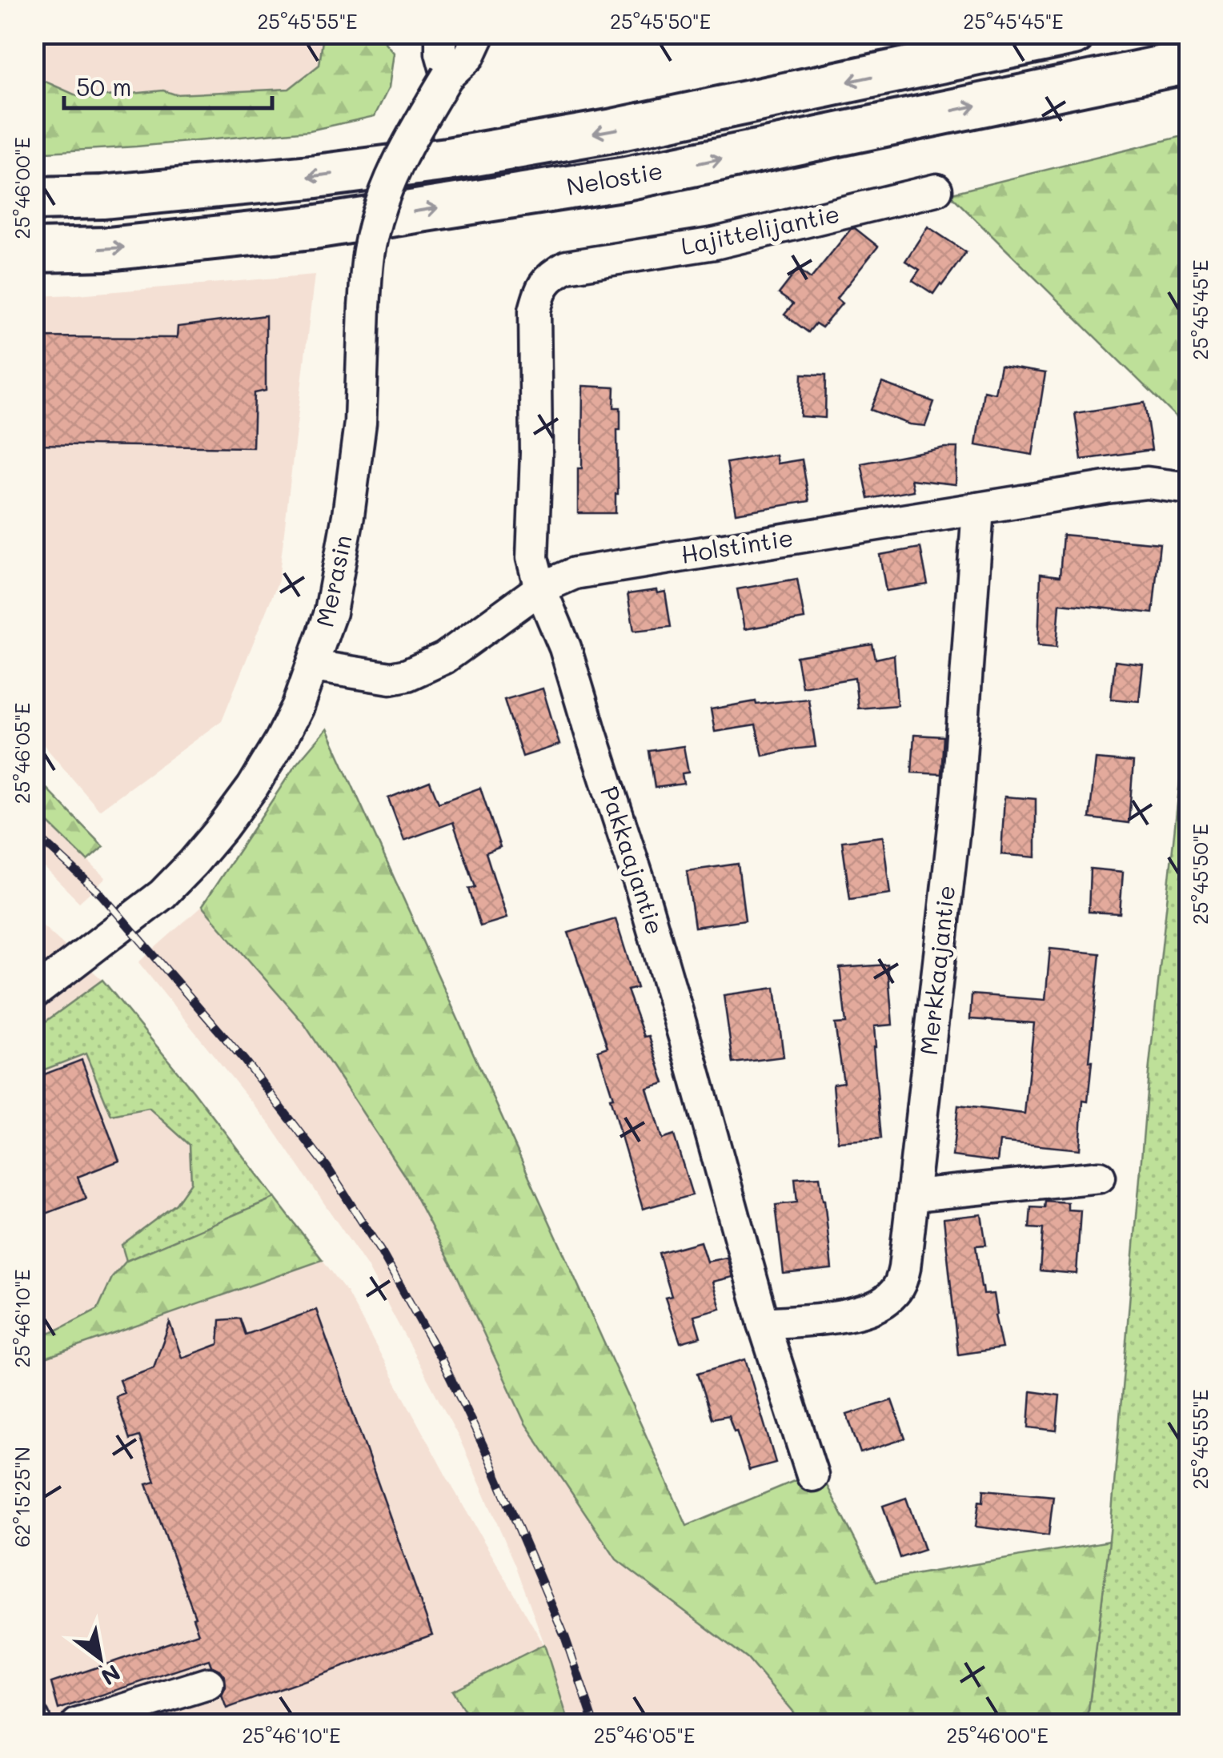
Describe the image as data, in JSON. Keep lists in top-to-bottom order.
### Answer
{
  "streets": {
    "highway": ["Nelostie"],
    "street": [
      "Lajittelijantie",
      "Holstintie",
      "Merasin",
      "Pakkaajantie",
      "Merkkaajantie"
    ]
  },
  "crossings": [
    ["Lajittelijantie", "Pakkaajantie"],
    ["Holstintie", "Merasin"],
    ["Holstintie", "Pakkaajantie"],
    ["Holstintie", "Merkkaajantie"],
    ["Pakkaajantie", "Merkkaajantie"]
  ],
  "scale_bar": "50 m",
  "north": "bottom right",
  "coordinates": [
    "25°45'55\"E",
    "25°45'50\"E",
    "25°45'45\"E",
    "25°46'00\"E",
    "25°46'05\"E",
    "25°46'10\"E",
    "62°15'25\"N"
  ]
}
